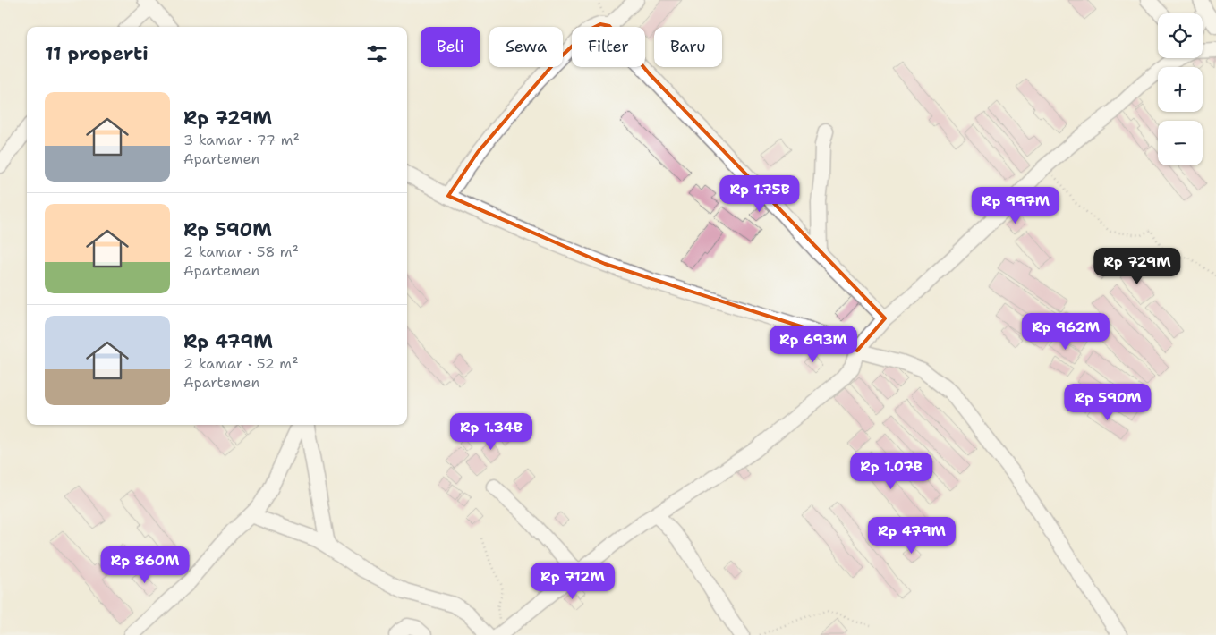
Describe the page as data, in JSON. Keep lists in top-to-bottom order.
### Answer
{
  "page": {
    "map_buttons": ["+", "−"],
    "chip": [
      "Beli",
      "Sewa",
      "Filter",
      "Baru"
    ],
    "heading": "11 properti",
    "list": [
      {
        "name": "Rp 729M",
        "note": "3 kamar · 77 m² · Apartemen"
      },
      {
        "name": "Rp 590M",
        "note": "2 kamar · 58 m² · Apartemen"
      },
      {
        "name": "Rp 479M",
        "note": "2 kamar · 52 m² · Apartemen"
      }
    ],
    "price": [
      "Rp 1.75B",
      "Rp 997M",
      "Rp 729M",
      "Rp 962M",
      "Rp 693M",
      "Rp 590M",
      "Rp 1.34B",
      "Rp 1.07B",
      "Rp 479M",
      "Rp 860M",
      "Rp 712M"
    ]
  }
}
